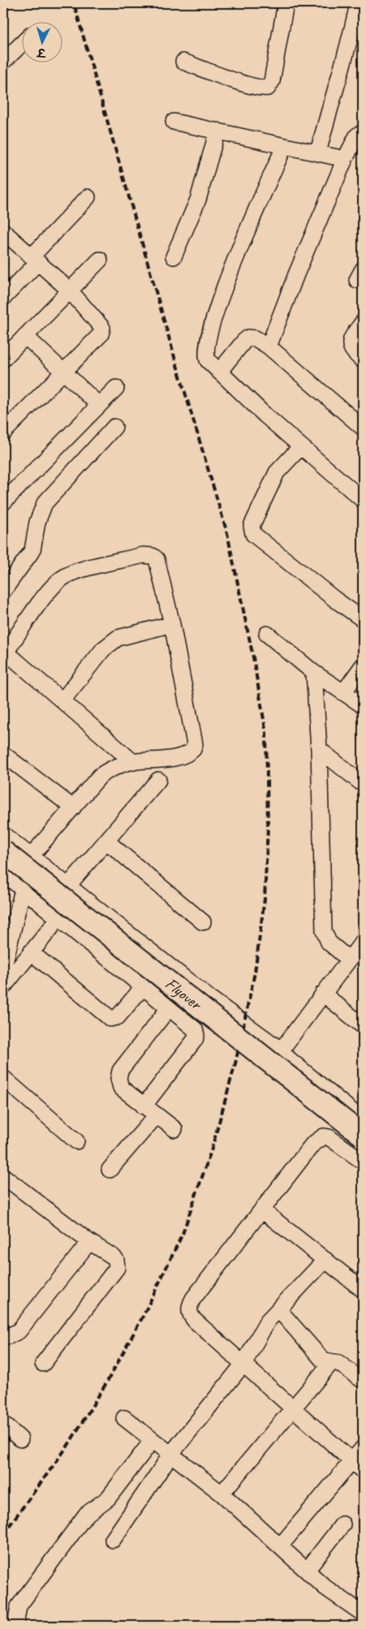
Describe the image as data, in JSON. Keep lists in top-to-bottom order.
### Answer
{
  "streets": {
    "main road": ["Flyover"]
  },
  "north": "bottom"
}
